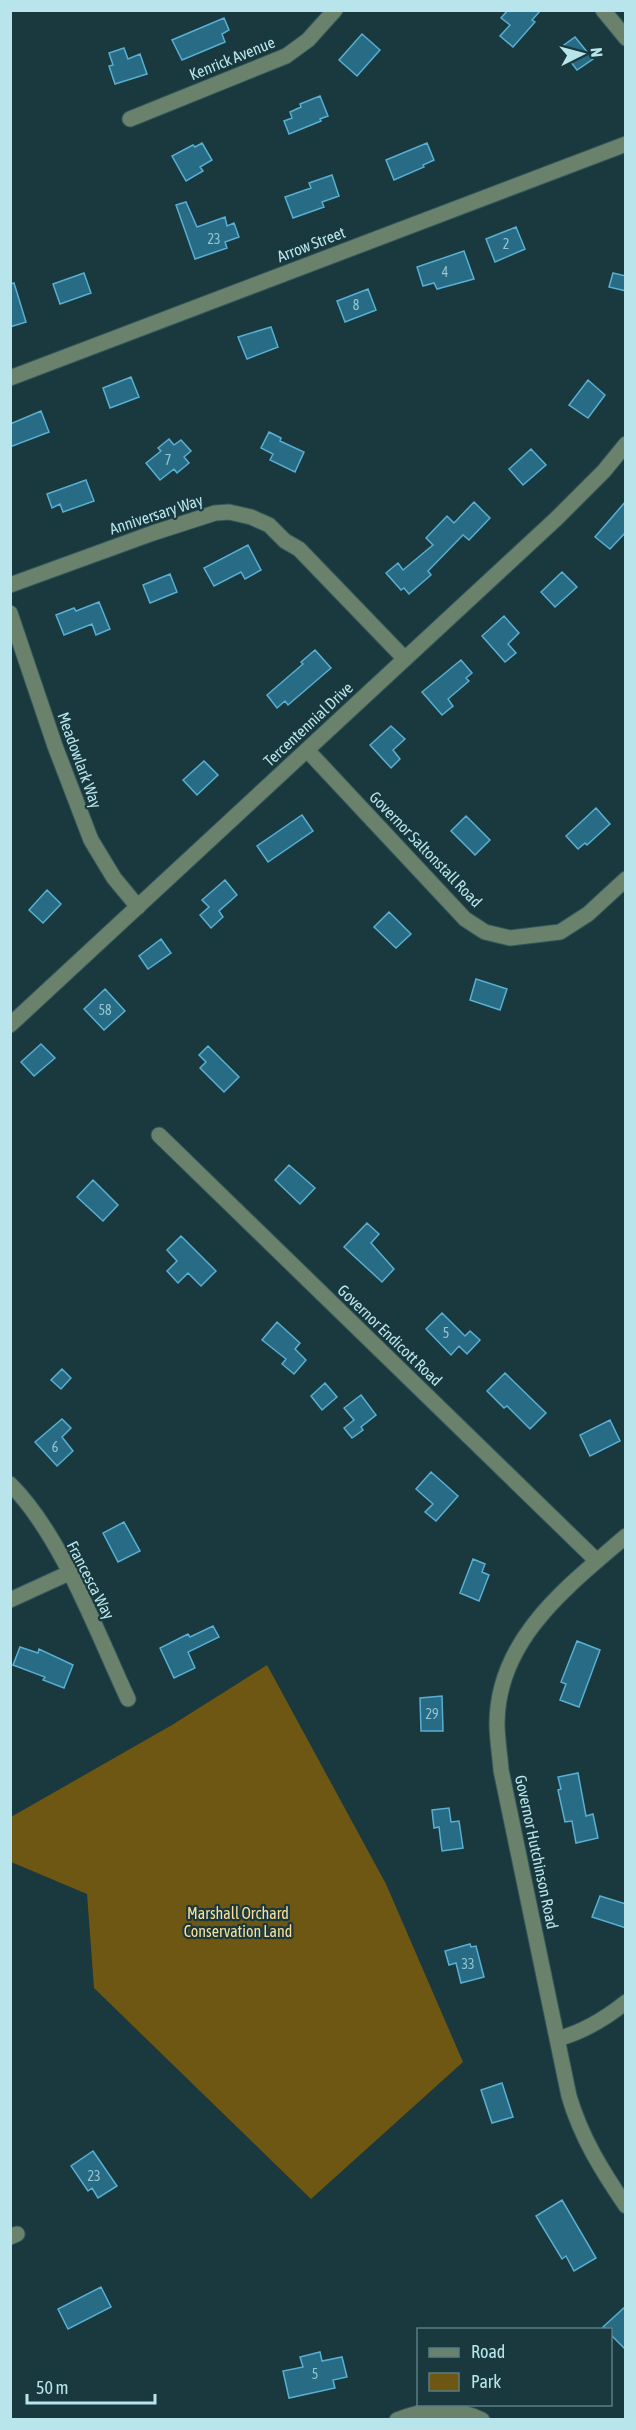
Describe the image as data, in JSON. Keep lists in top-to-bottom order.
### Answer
{
  "streets": {
    "street": [
      "Kenrick Avenue",
      "Arrow Street",
      "Anniversary Way",
      "Tercentennial Drive",
      "Meadowlark Way",
      "Governor Saltonstall Road",
      "Governor Endicott Road",
      "Francesca Way",
      "Governor Hutchinson Road"
    ]
  },
  "crossings": [
    ["Anniversary Way", "Tercentennial Drive"],
    ["Tercentennial Drive", "Meadowlark Way"],
    ["Tercentennial Drive", "Governor Saltonstall Road"],
    ["Governor Endicott Road", "Governor Hutchinson Road"]
  ],
  "parks": ["Marshall Orchard Conservation Land"],
  "house_numbers": [
    "23",
    "2",
    "4",
    "8",
    "7",
    "58",
    "5",
    "6",
    "29",
    "33",
    "23",
    "5"
  ],
  "legend": ["Road", "Park"],
  "scale_bar": "50 m",
  "north": "right"
}
